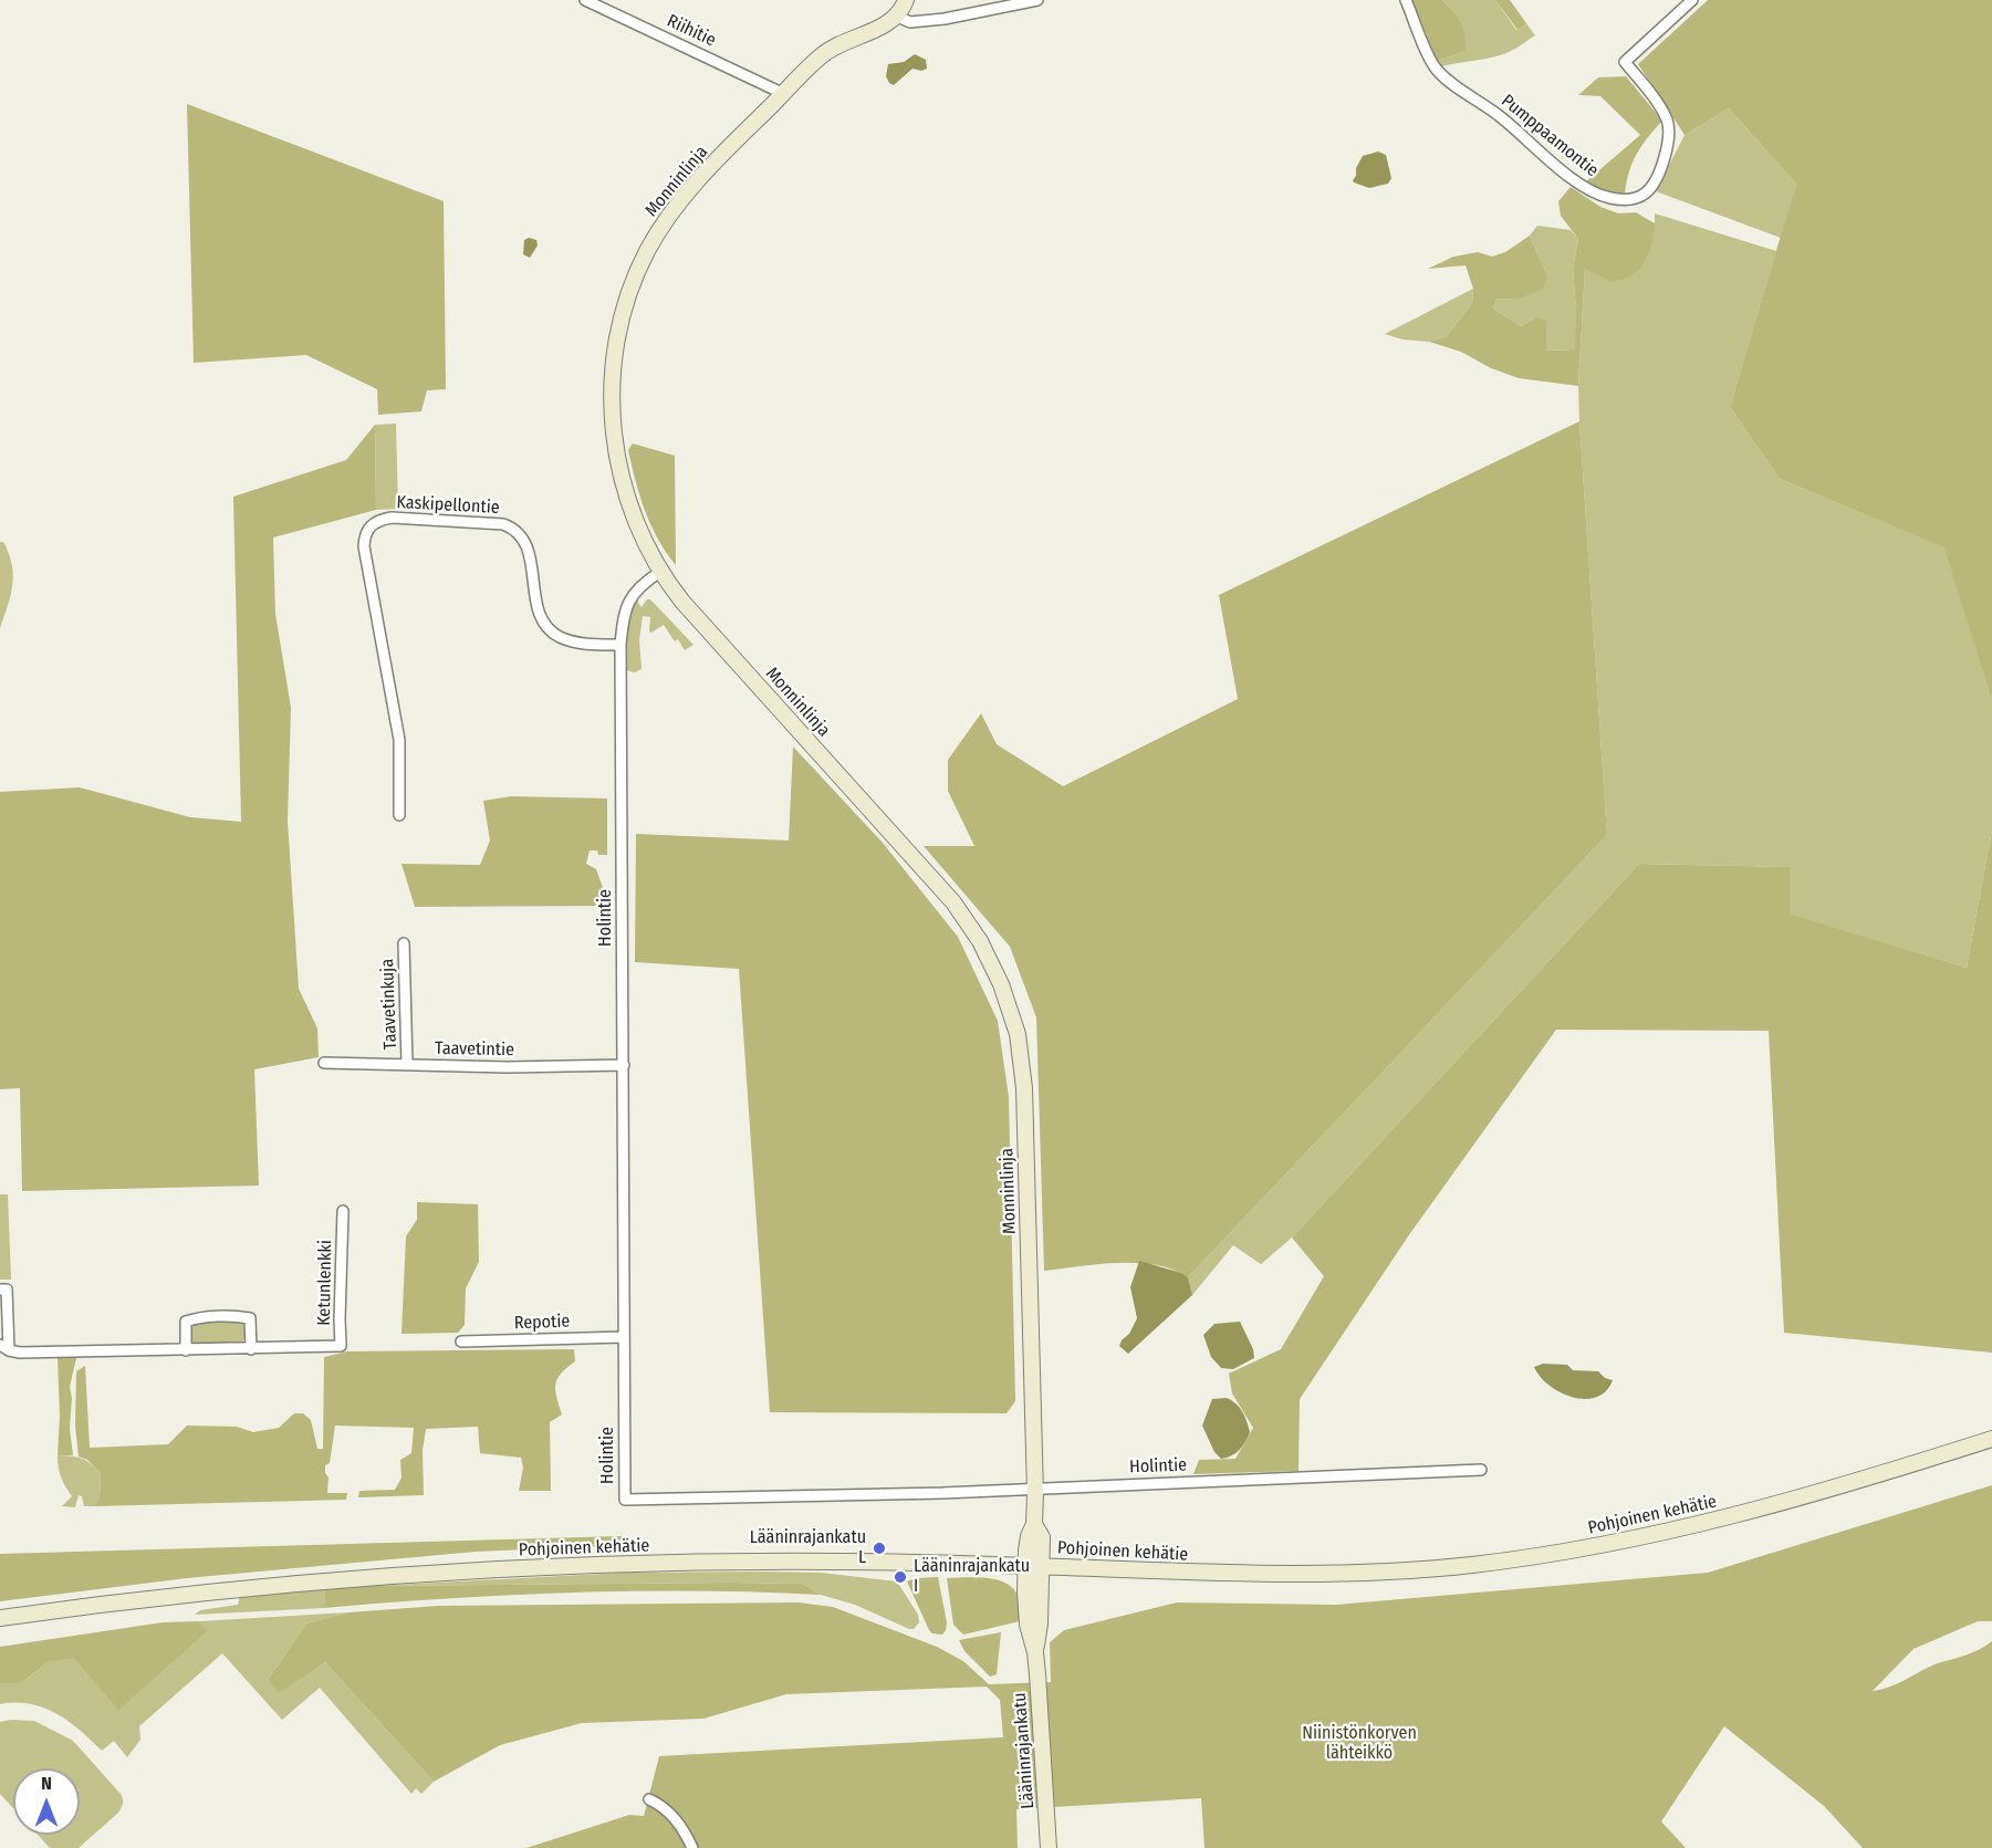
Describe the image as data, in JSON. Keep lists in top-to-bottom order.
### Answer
{
  "streets": {
    "street": [
      "Riihitie",
      "Pumppaamontie",
      "Monninlinja",
      "Kaskipellontie",
      "Holintie",
      "Taavetinkuja",
      "Taavetintie",
      "Ketunlenkki",
      "Repotie",
      "Pohjoinen kehätie",
      "Lääninrajankatu"
    ]
  },
  "crossings": [
    ["Riihitie", "Monninlinja"],
    ["Monninlinja", "Holintie"],
    ["Monninlinja", "Pohjoinen kehätie"],
    ["Monninlinja", "Lääninrajankatu"],
    ["Kaskipellontie", "Holintie"],
    ["Holintie", "Taavetintie"],
    ["Holintie", "Repotie"],
    ["Taavetinkuja", "Taavetintie"],
    ["Pohjoinen kehätie", "Lääninrajankatu"]
  ],
  "parks": ["Niinistönkorven lähteikkö"],
  "places": ["Lääninrajankatu L", "Lääninrajankatu I"],
  "north": "top"
}
